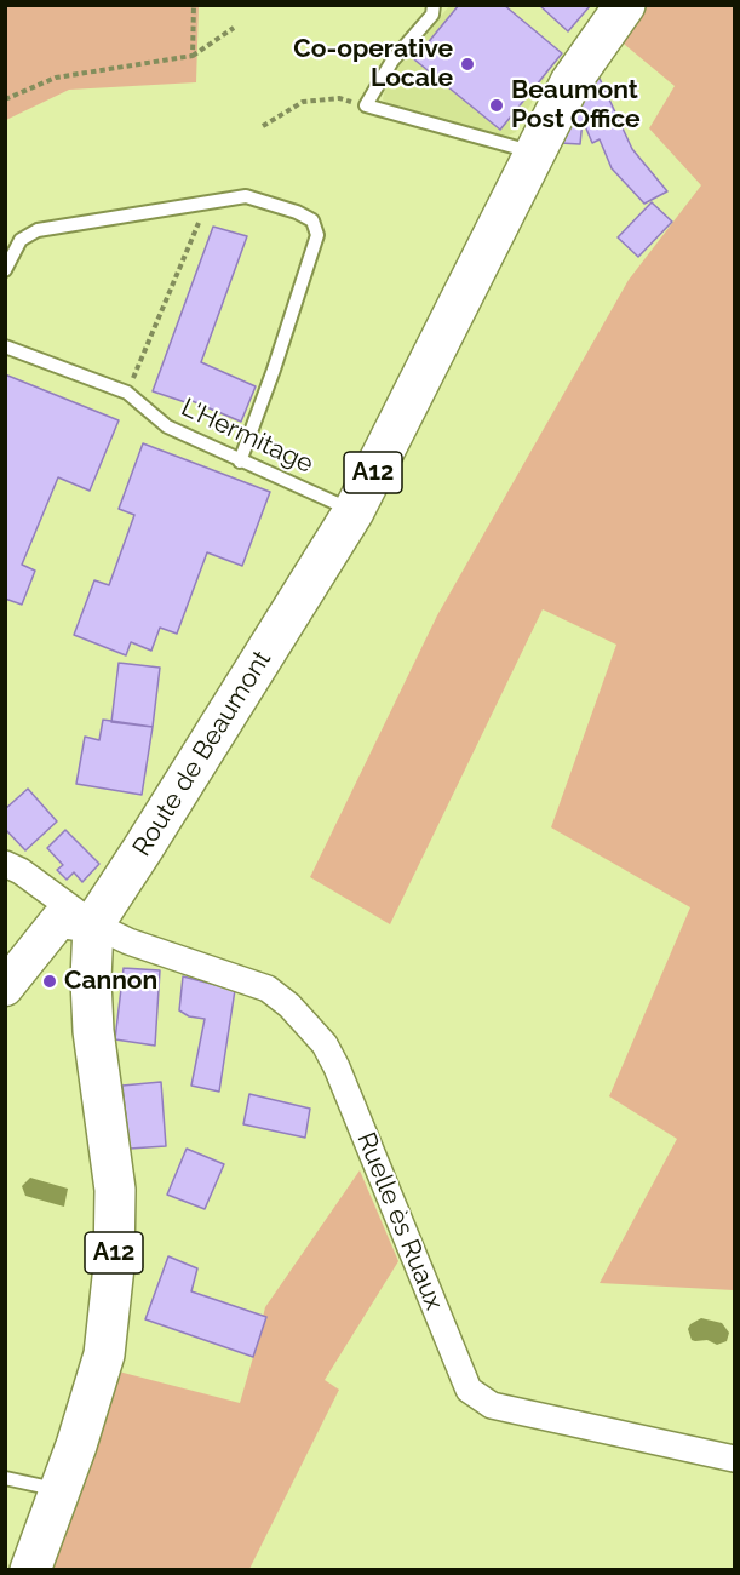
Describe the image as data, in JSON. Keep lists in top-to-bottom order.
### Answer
{
  "streets": {
    "main road": ["A12", "Route de Beaumont"],
    "street": ["Ruelle ès Ruaux"],
    "lane": ["L'Hermitage"]
  },
  "crossings": [
    ["L'Hermitage", "Route de Beaumont"],
    ["A12", "Route de Beaumont"],
    ["A12", "Ruelle ès Ruaux"],
    ["Route de Beaumont", "Ruelle ès Ruaux"]
  ],
  "places": ["Co-operative Locale", "Beaumont Post Office", "Cannon"]
}
